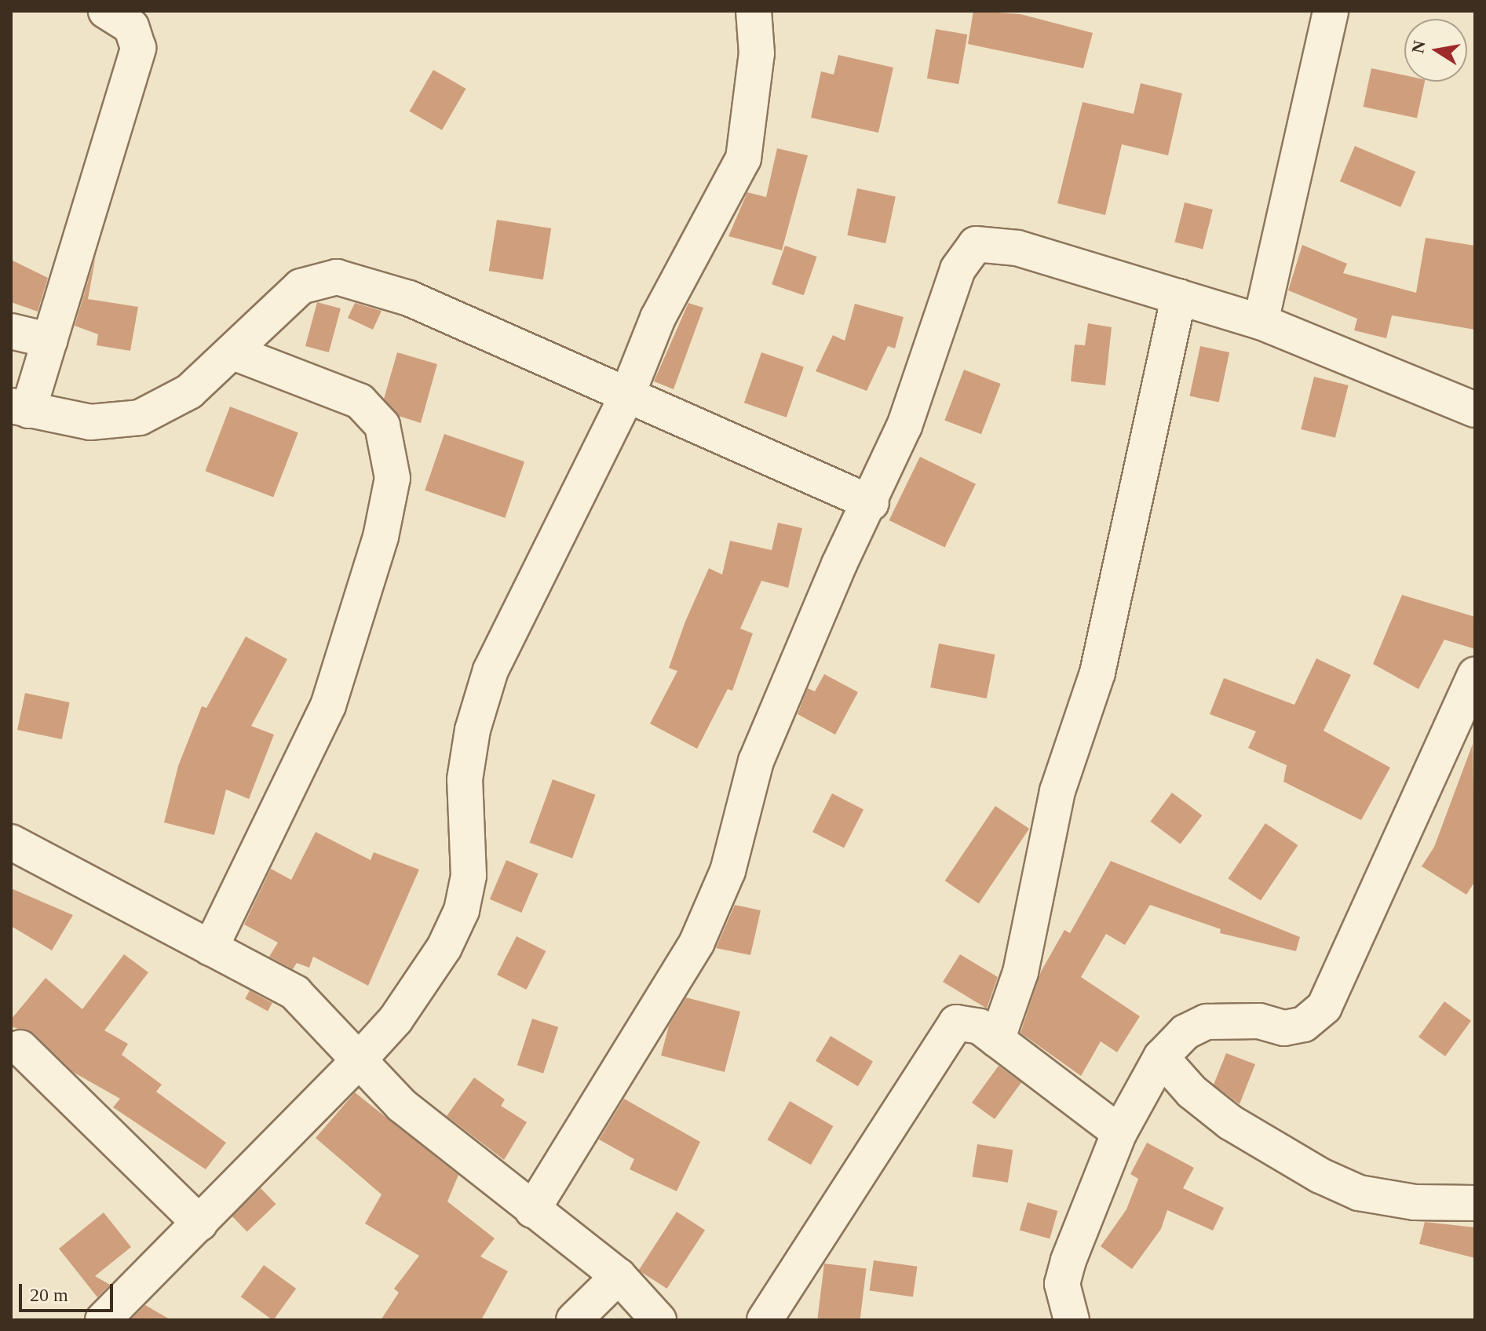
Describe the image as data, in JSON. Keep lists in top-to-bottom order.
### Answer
{
  "scale_bar": "20 m",
  "north": "left"
}
